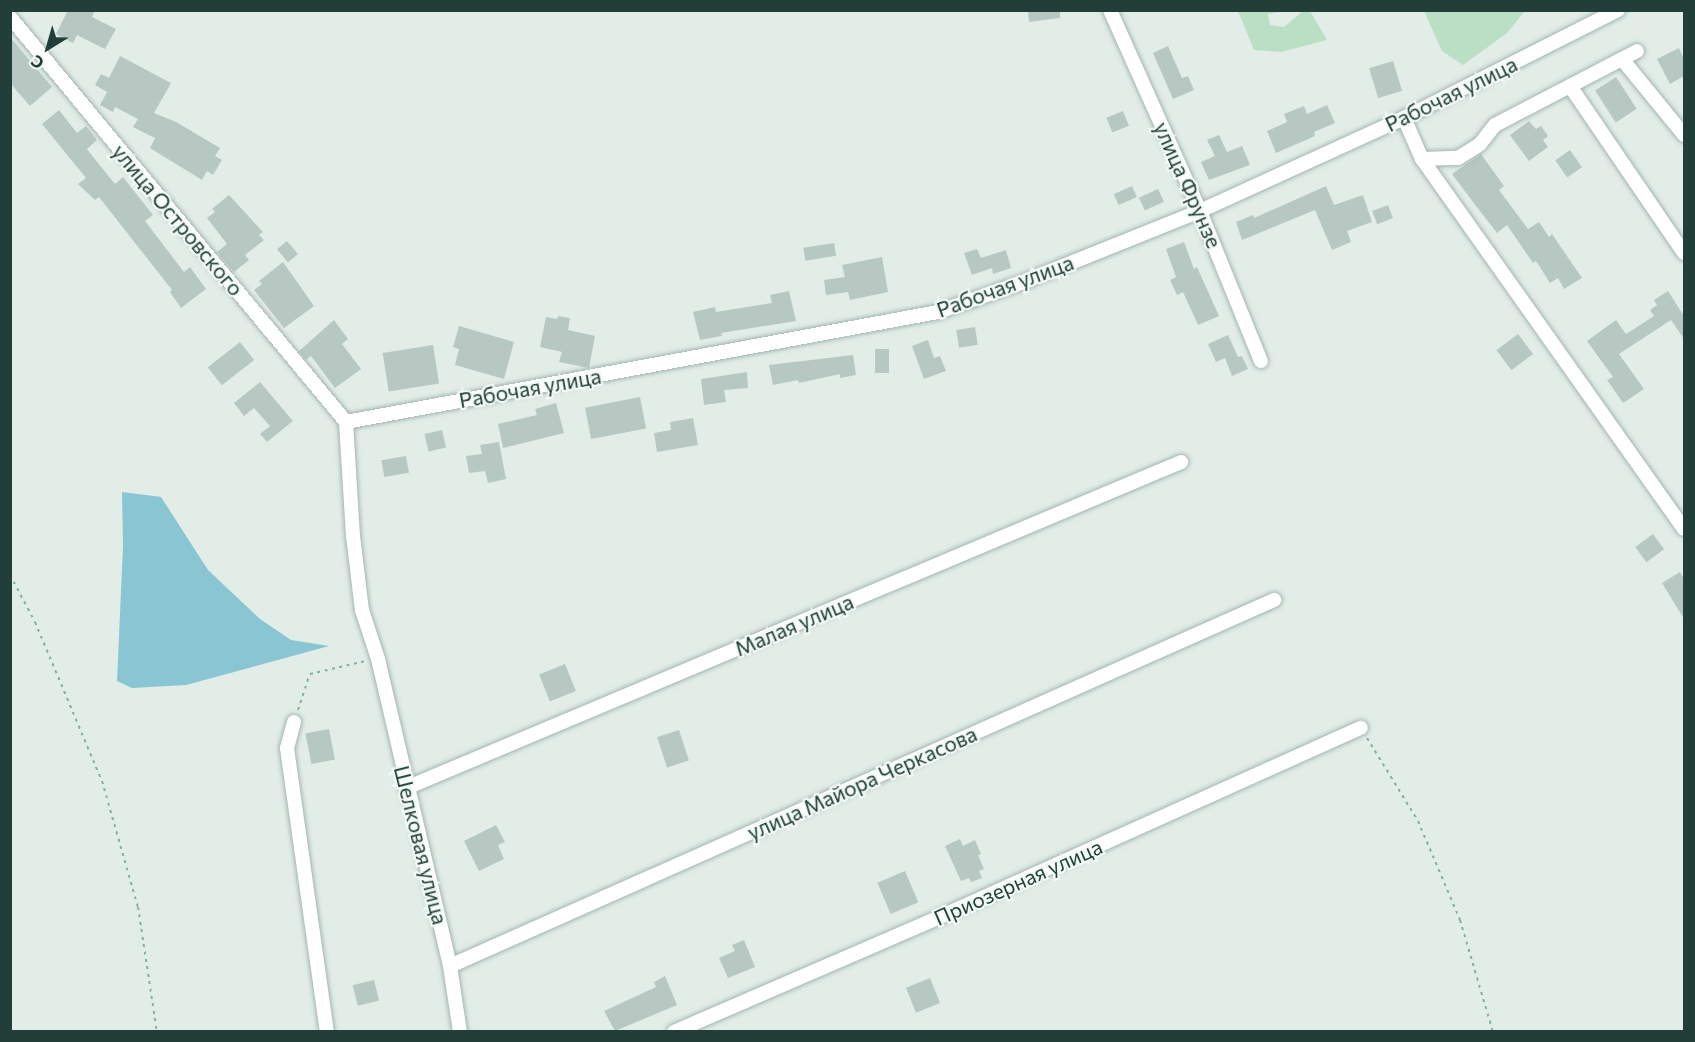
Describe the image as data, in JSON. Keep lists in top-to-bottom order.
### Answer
{
  "streets": {
    "street": [
      "Рабочая улица",
      "улица Фрунзе",
      "улица Островского",
      "Малая улица",
      "улица Майора Черкасова",
      "Шелковая улица",
      "Приозерная улица"
    ]
  },
  "crossings": [
    ["Рабочая улица", "улица Фрунзе"],
    ["Рабочая улица", "улица Островского"],
    ["Рабочая улица", "Шелковая улица"],
    ["улица Островского", "Шелковая улица"],
    ["Малая улица", "Шелковая улица"],
    ["улица Майора Черкасова", "Шелковая улица"]
  ],
  "north": "bottom left"
}
